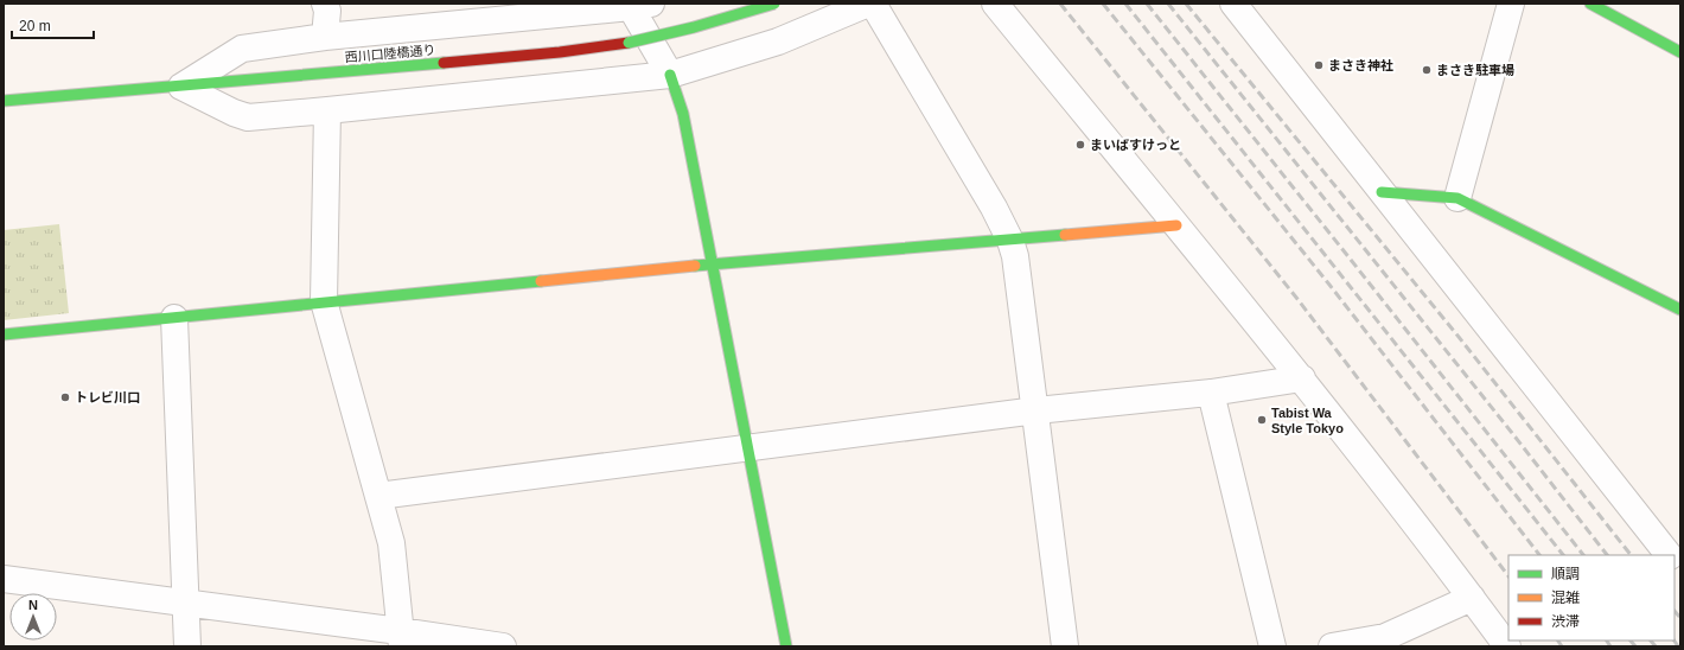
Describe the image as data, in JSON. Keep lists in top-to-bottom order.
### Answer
{
  "streets": {
    "street": ["西川口陸橋通り"]
  },
  "places": [
    "まさき神社",
    "まさき駐車場",
    "まいばすけっと",
    "トレビ川口",
    "Tabist Wa Style Tokyo"
  ],
  "legend": ["順調", "混雑", "渋滞"],
  "scale_bar": "20 m",
  "north": "top"
}
